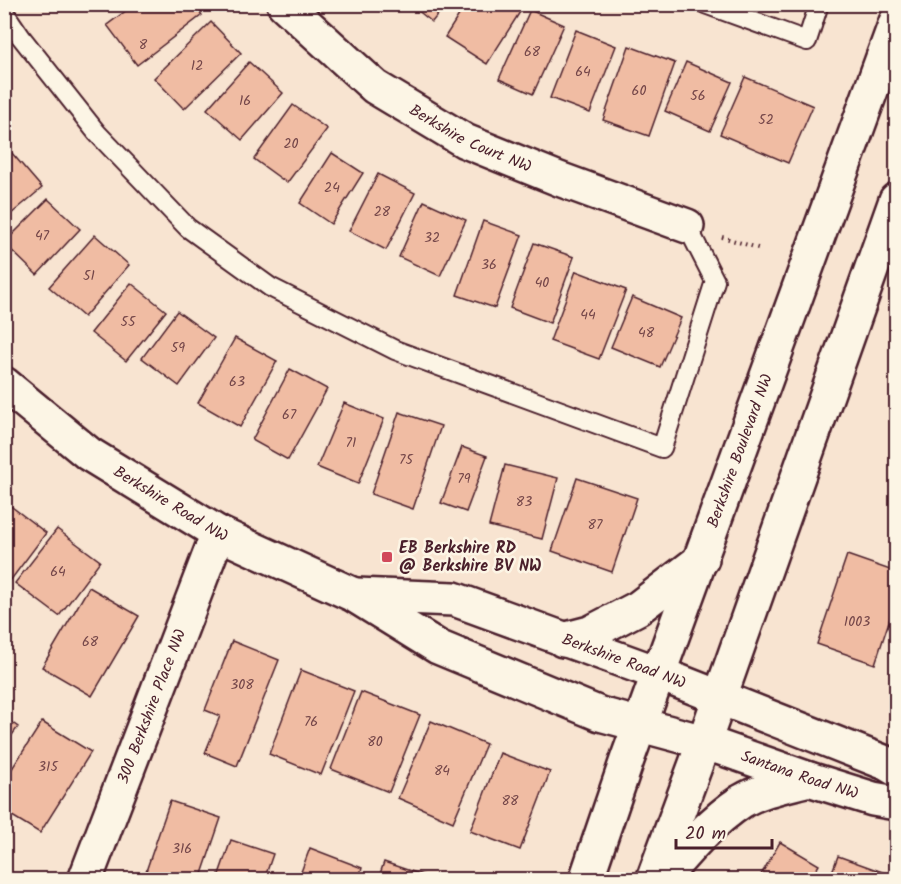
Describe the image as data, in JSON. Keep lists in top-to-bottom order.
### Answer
{
  "streets": {
    "street": [
      "Berkshire Court NW",
      "Berkshire Boulevard NW",
      "Berkshire Road NW",
      "300 Berkshire Place NW",
      "Santana Road NW"
    ]
  },
  "crossings": [
    ["Berkshire Boulevard NW", "Berkshire Road NW"],
    ["Berkshire Road NW", "300 Berkshire Place NW"],
    ["Berkshire Road NW", "Santana Road NW"]
  ],
  "places": {
    "transit": ["EB Berkshire RD @ Berkshire BV NW"]
  },
  "house_numbers": [
    "8",
    "68",
    "12",
    "64",
    "60",
    "56",
    "16",
    "52",
    "20",
    "24",
    "28",
    "47",
    "32",
    "36",
    "51",
    "40",
    "44",
    "55",
    "48",
    "59",
    "63",
    "67",
    "71",
    "75",
    "79",
    "83",
    "87",
    "64",
    "1003",
    "68",
    "308",
    "76",
    "80",
    "315",
    "84",
    "88",
    "316"
  ],
  "scale_bar": "20 m"
}
